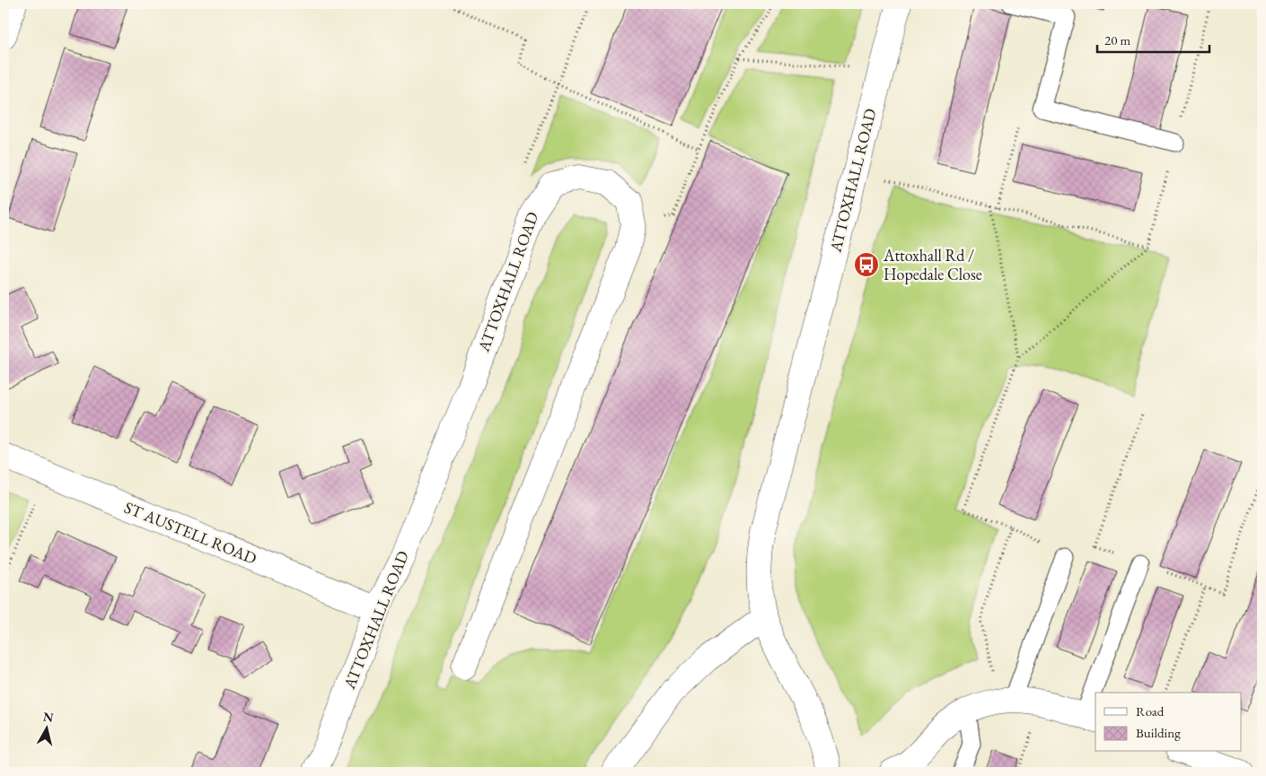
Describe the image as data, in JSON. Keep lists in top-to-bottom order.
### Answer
{
  "streets": {
    "street": ["ATTOXHALL ROAD", "ST AUSTELL ROAD"]
  },
  "crossings": [
    ["ATTOXHALL ROAD", "ST AUSTELL ROAD"]
  ],
  "places": {
    "bus stop": ["Attoxhall Rd / Hopedale Close"]
  },
  "legend": ["Road", "Building"],
  "scale_bar": "20 m",
  "north": "top"
}
